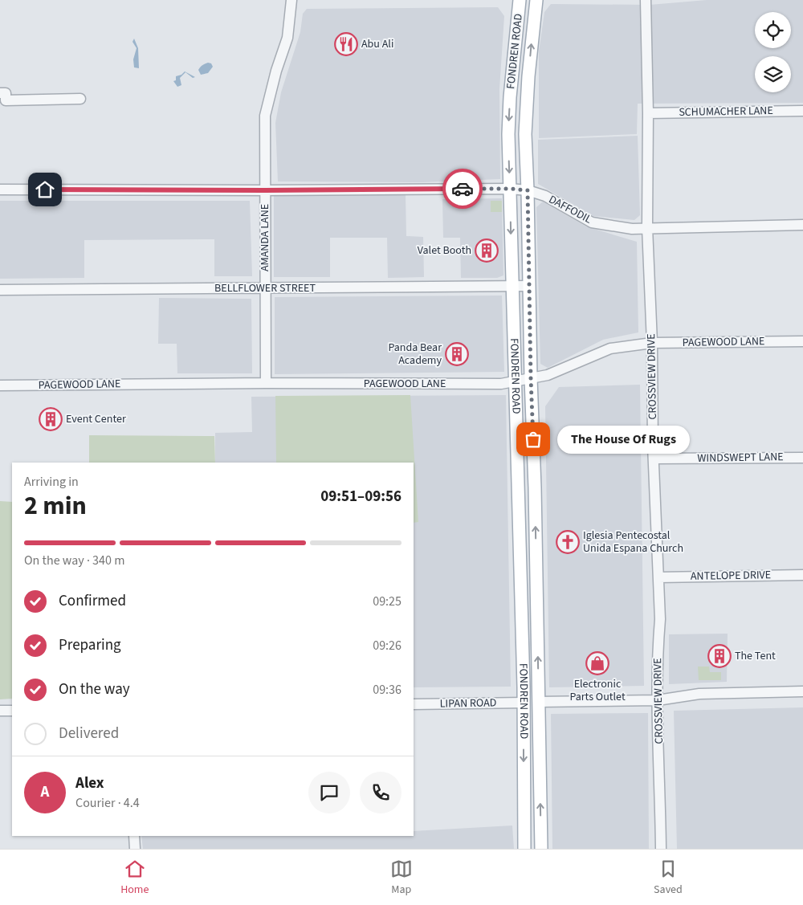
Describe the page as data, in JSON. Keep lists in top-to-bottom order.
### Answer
{
  "streets": {
    "main road": ["FONDREN ROAD"],
    "street": [
      "SCHUMACHER LANE",
      "DAFFODIL",
      "AMANDA LANE",
      "BELLFLOWER STREET",
      "PAGEWOOD LANE",
      "CROSSVIEW DRIVE",
      "WINDSWEPT LANE",
      "ANTELOPE DRIVE",
      "LIPAN ROAD"
    ]
  },
  "crossings": [
    ["FONDREN ROAD", "DAFFODIL"],
    ["FONDREN ROAD", "BELLFLOWER STREET"],
    ["FONDREN ROAD", "PAGEWOOD LANE"],
    ["FONDREN ROAD", "LIPAN ROAD"],
    ["SCHUMACHER LANE", "CROSSVIEW DRIVE"],
    ["DAFFODIL", "AMANDA LANE"],
    ["DAFFODIL", "CROSSVIEW DRIVE"],
    ["AMANDA LANE", "BELLFLOWER STREET"],
    ["AMANDA LANE", "PAGEWOOD LANE"],
    ["PAGEWOOD LANE", "CROSSVIEW DRIVE"],
    ["CROSSVIEW DRIVE", "WINDSWEPT LANE"],
    ["CROSSVIEW DRIVE", "ANTELOPE DRIVE"]
  ],
  "places": {
    "restaurant": ["Abu Ali"],
    "building": [
      "Valet Booth",
      "Panda Bear Academy",
      "Event Center",
      "The Tent"
    ],
    "other": ["The House Of Rugs"],
    "church": ["Iglesia Pentecostal Unida Espana Church"],
    "shop": ["Electronic Parts Outlet"]
  },
  "page": {
    "bubble": "The House Of Rugs",
    "heading": ["2 min", "Arriving in", "09:51–09:56"],
    "panel": ["Alex", "Courier · 4.4"],
    "bar": "On the way · 340 m",
    "list": [
      ["Confirmed", "09:25"],
      ["Preparing", "09:26"],
      ["On the way", "09:36"],
      "Delivered"
    ],
    "round": "A",
    "tabs": ["Home", "Map", "Saved"]
  }
}
